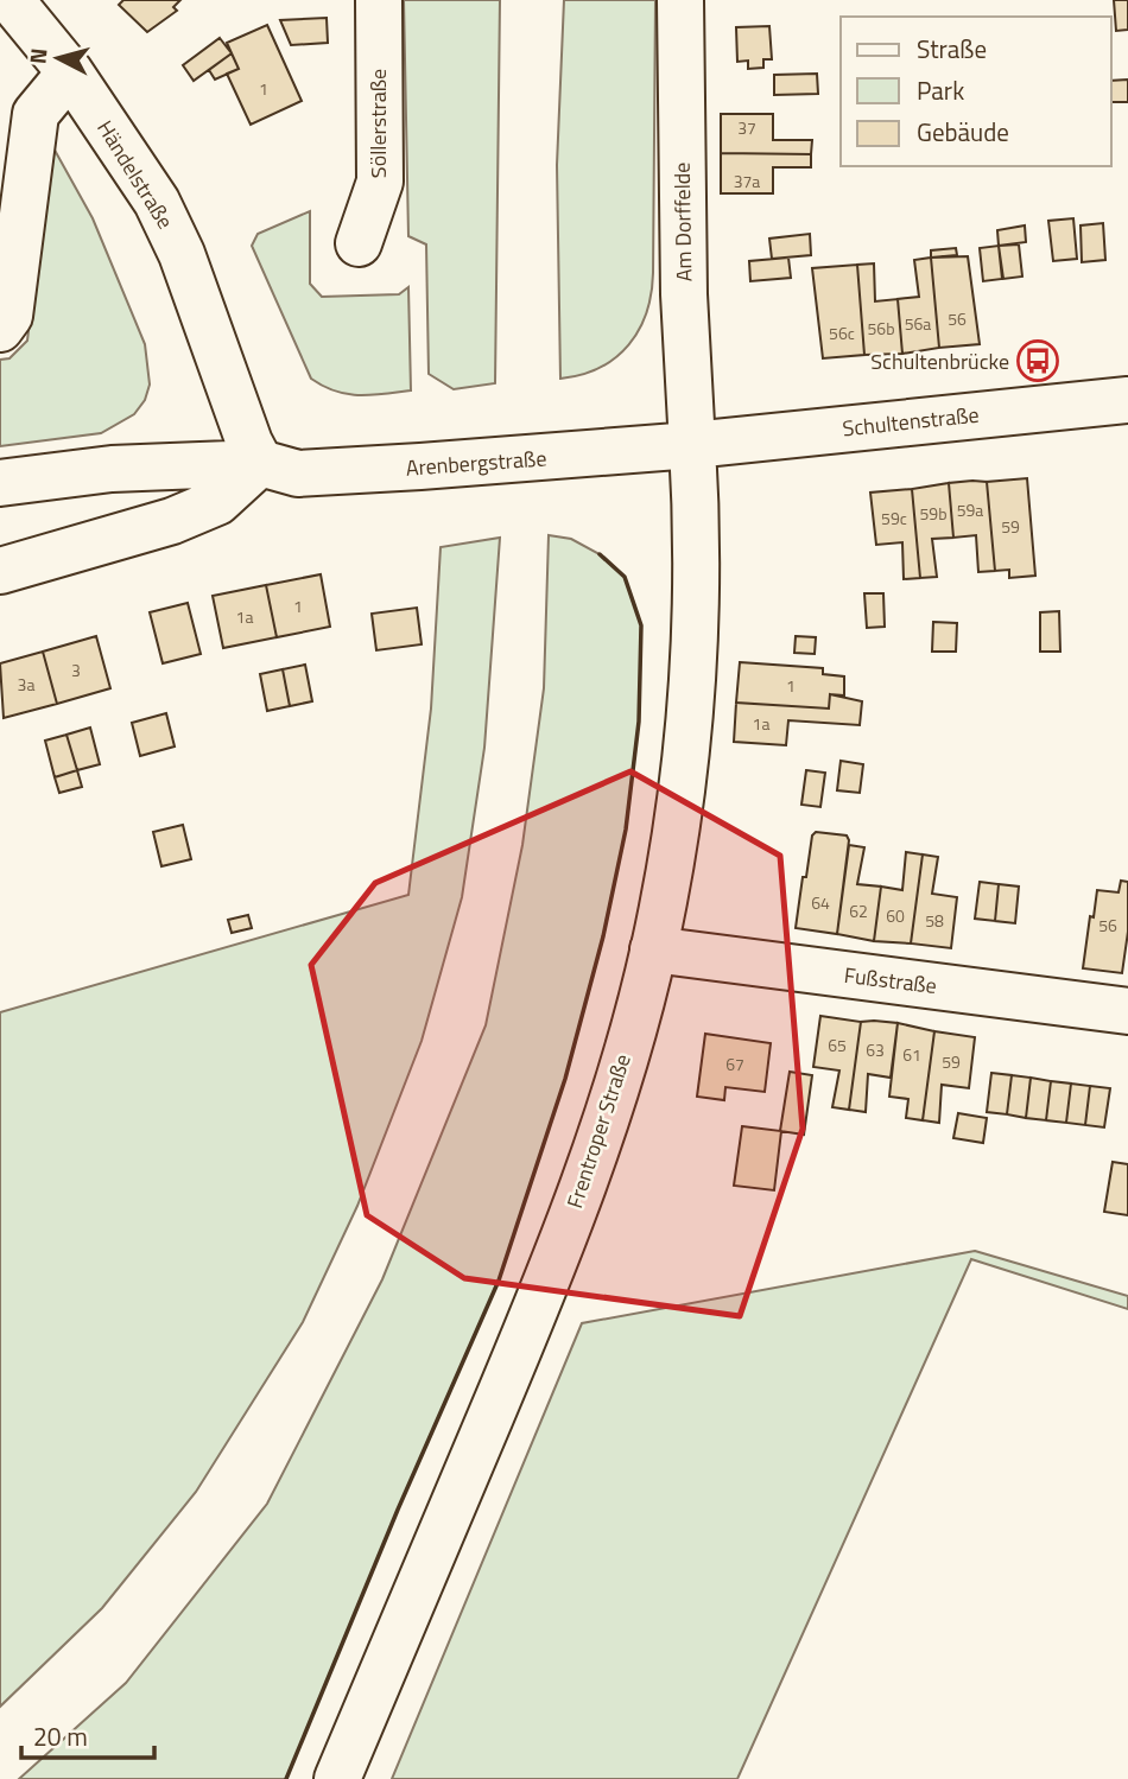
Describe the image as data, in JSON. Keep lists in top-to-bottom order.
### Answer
{
  "streets": {
    "street": [
      "Söllerstraße",
      "Händelstraße",
      "Am Dorffelde",
      "Schultenstraße",
      "Arenbergstraße",
      "Fußstraße",
      "Frentroper Straße"
    ]
  },
  "crossings": [
    ["Händelstraße", "Arenbergstraße"],
    ["Am Dorffelde", "Schultenstraße"],
    ["Am Dorffelde", "Arenbergstraße"],
    ["Am Dorffelde", "Frentroper Straße"],
    ["Schultenstraße", "Arenbergstraße"],
    ["Schultenstraße", "Frentroper Straße"],
    ["Arenbergstraße", "Frentroper Straße"],
    ["Fußstraße", "Frentroper Straße"]
  ],
  "places": {
    "bus stop": ["Schultenbrücke"]
  },
  "house_numbers": [
    "1",
    "37",
    "37a",
    "56",
    "56a",
    "56b",
    "56c",
    "59a",
    "59b",
    "59c",
    "59",
    "1",
    "1a",
    "3",
    "3a",
    "1",
    "1a",
    "64",
    "62",
    "60",
    "58",
    "56",
    "65",
    "63",
    "61",
    "59",
    "67"
  ],
  "legend": ["Straße", "Park", "Gebäude"],
  "scale_bar": "20 m",
  "north": "left"
}
